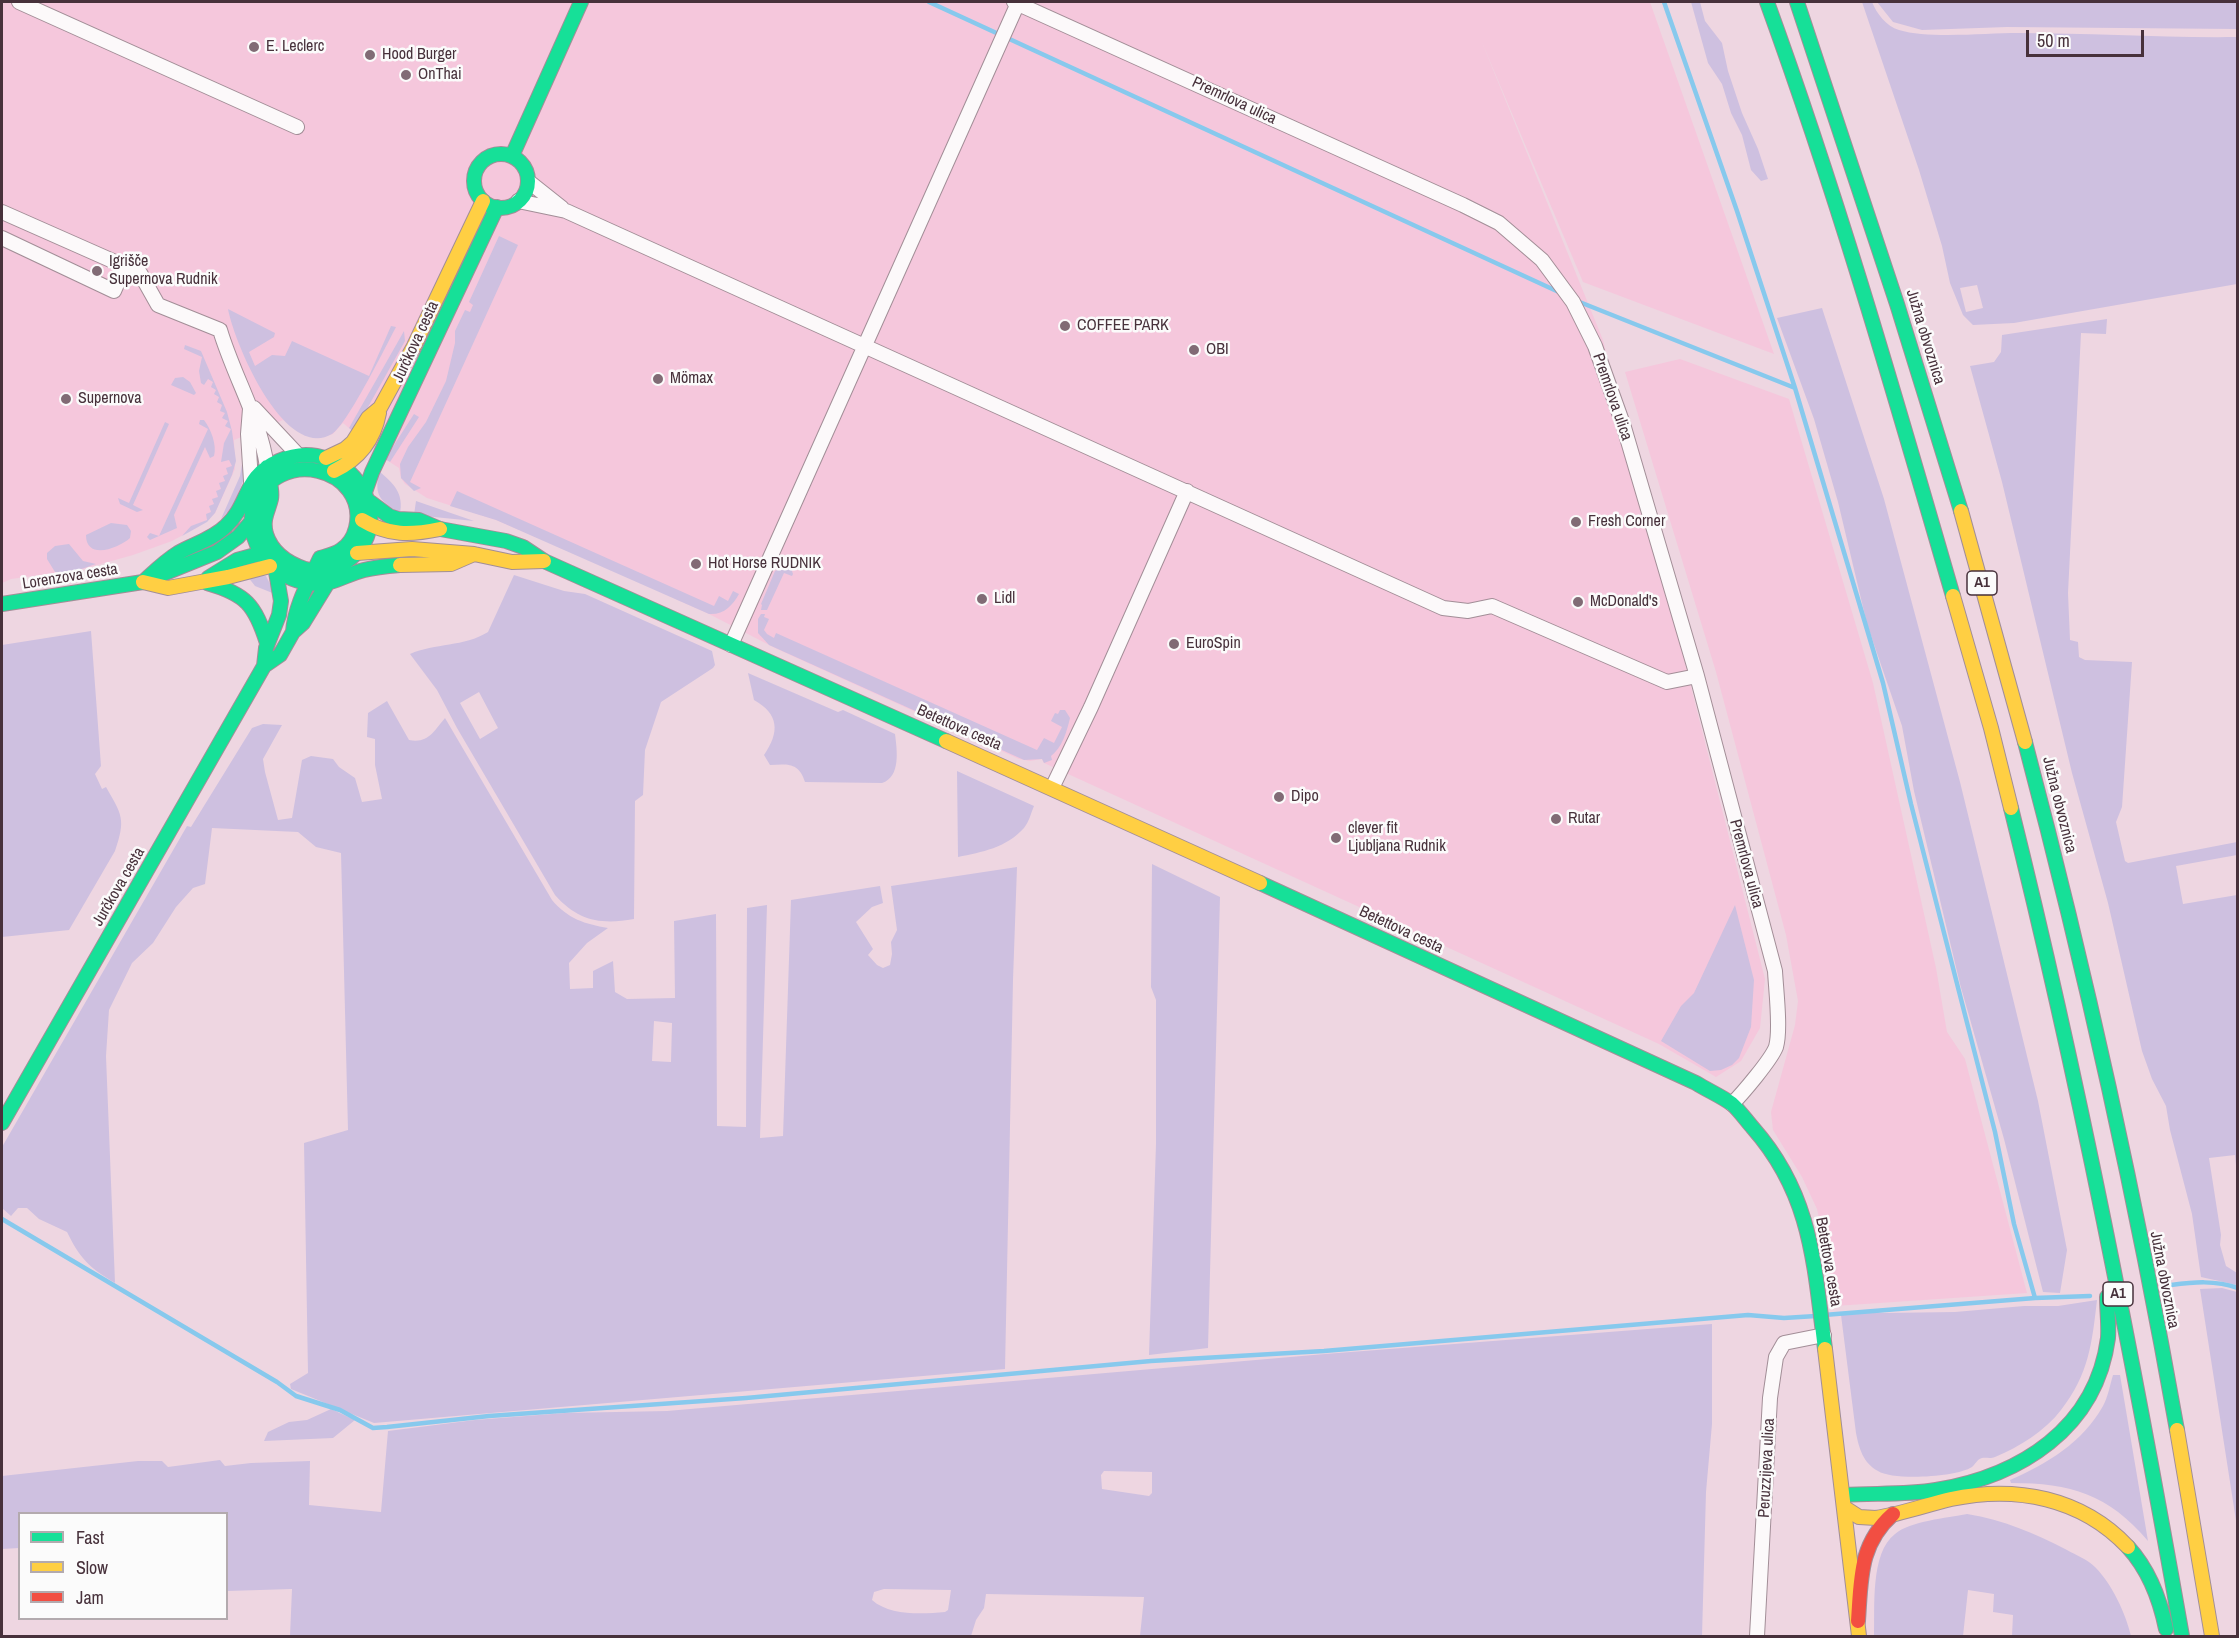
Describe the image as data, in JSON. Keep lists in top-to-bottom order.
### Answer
{
  "streets": {
    "main road": [
      "Južna obvoznica",
      "Jurčkova cesta",
      "Lorenzova cesta",
      "A1",
      "Betettova cesta"
    ],
    "street": ["Premrlova ulica", "Peruzzijeva ulica"]
  },
  "crossings": [
    ["Premrlova ulica", "Betettova cesta"],
    ["Jurčkova cesta", "Lorenzova cesta"],
    ["Jurčkova cesta", "Betettova cesta"],
    ["Betettova cesta", "Peruzzijeva ulica"]
  ],
  "places": [
    "E. Leclerc",
    "Hood Burger",
    "OnThai",
    "Igrišče Supernova Rudnik",
    "COFFEE PARK",
    "OBI",
    "Mömax",
    "Supernova",
    "Fresh Corner",
    "Hot Horse RUDNIK",
    "Lidl",
    "McDonald's",
    "EuroSpin",
    "Dipo",
    "Rutar",
    "clever fit Ljubljana Rudnik"
  ],
  "legend": ["Fast", "Slow", "Jam"],
  "scale_bar": "50 m"
}
